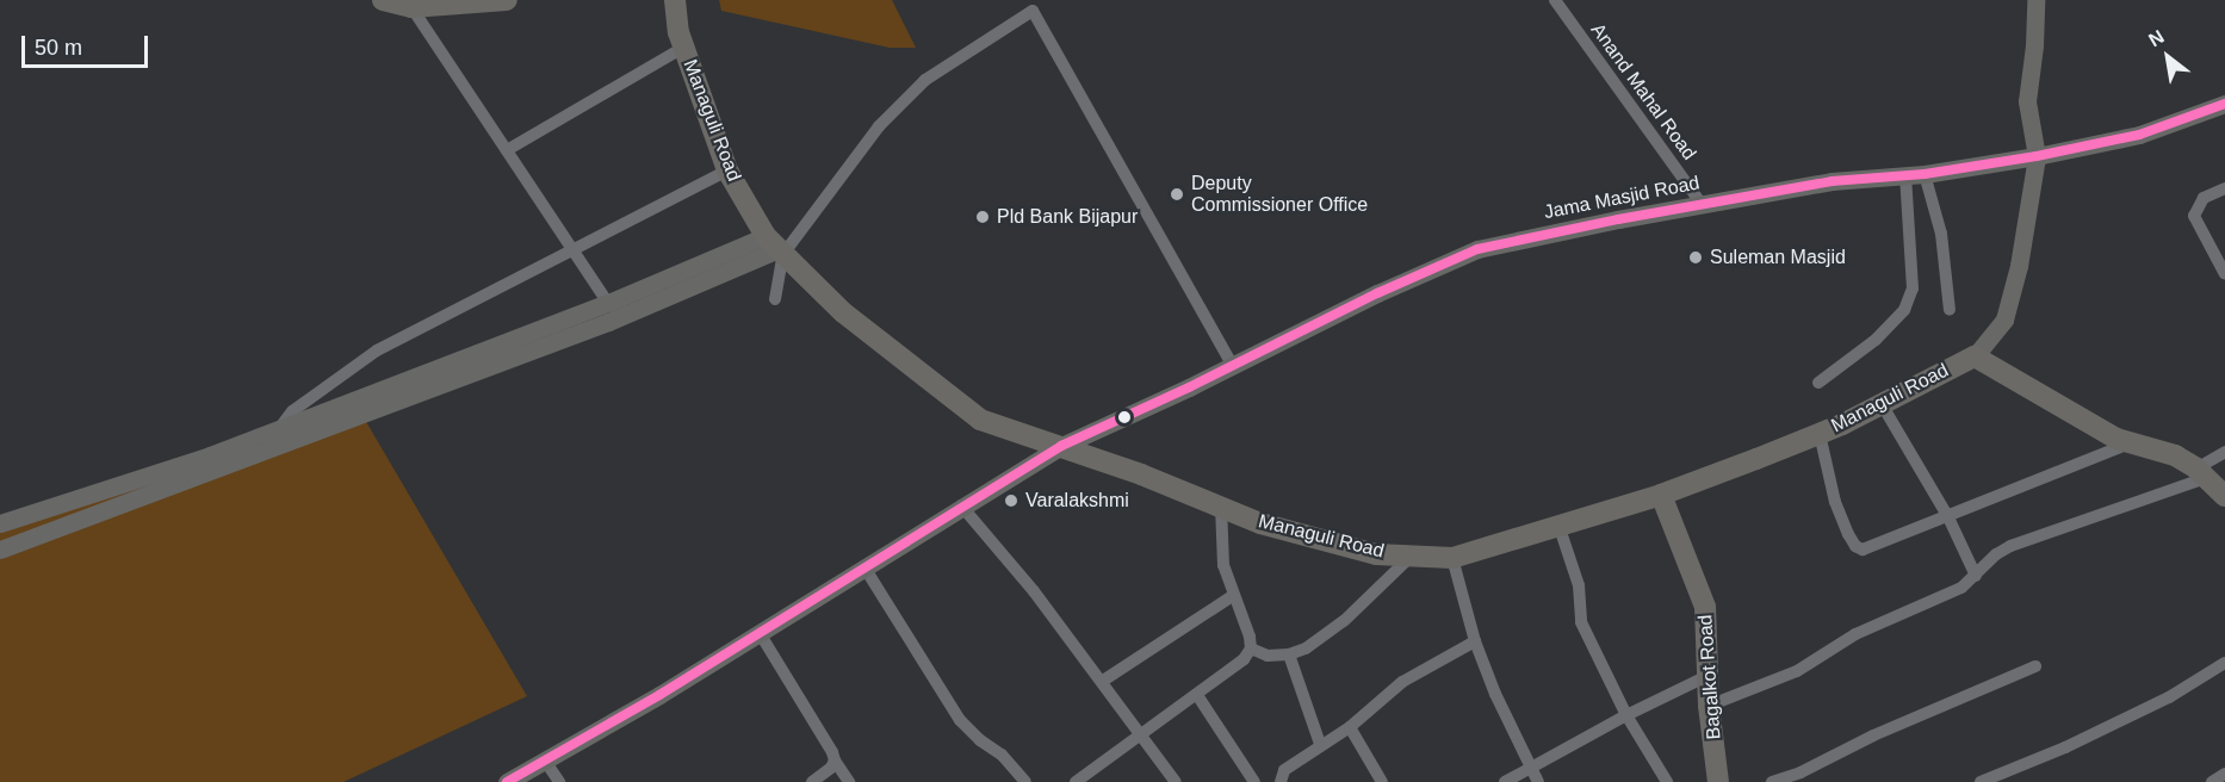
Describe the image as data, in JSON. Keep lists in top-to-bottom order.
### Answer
{
  "streets": {
    "main road": ["Managuli Road", "Bagalkot Road"],
    "street": ["Anand Mahal Road", "Jama Masjid Road"]
  },
  "crossings": [
    ["Anand Mahal Road", "Jama Masjid Road"],
    ["Managuli Road", "Jama Masjid Road"],
    ["Managuli Road", "Bagalkot Road"]
  ],
  "places": [
    "Deputy Commissioner Office",
    "Pld Bank Bijapur",
    "Suleman Masjid",
    "Varalakshmi"
  ],
  "scale_bar": "50 m",
  "north": "top left"
}
